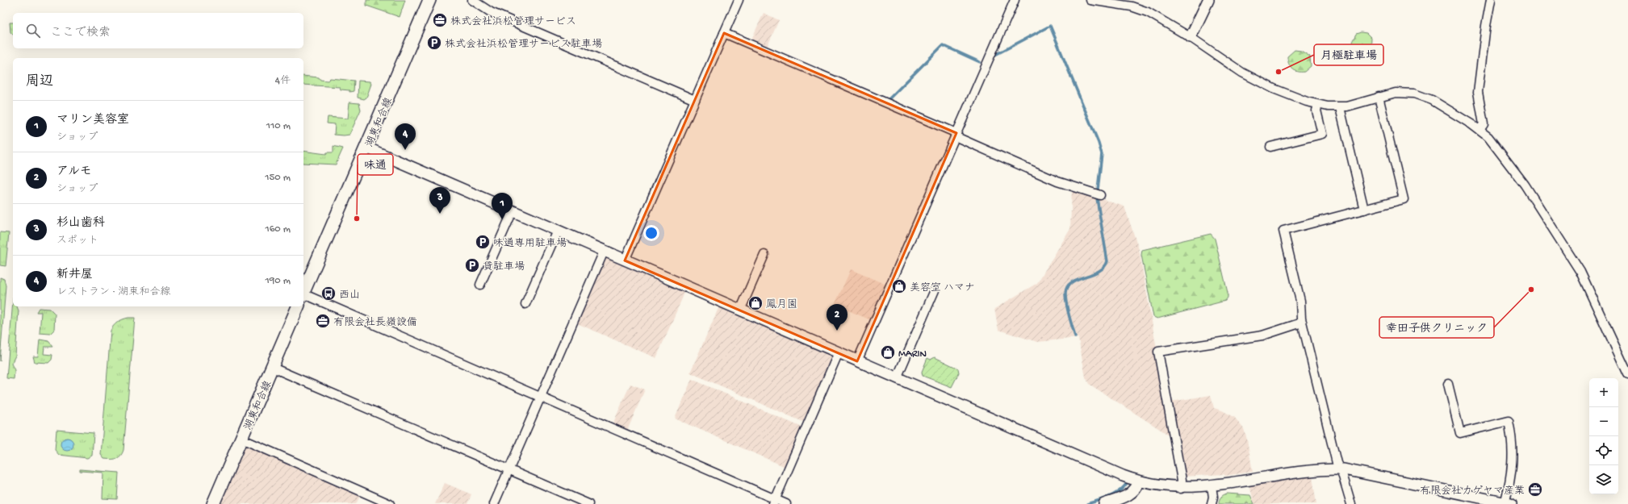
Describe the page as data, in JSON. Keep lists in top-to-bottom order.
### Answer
{
  "streets": {
    "main road": ["湖東和合線"]
  },
  "places": {
    "office": ["株式会社浜松管理サービス", "有限会社長嶺設備", "有限会社カゲヤマ産業"],
    "parking": ["株式会社浜松管理サービス駐車場", "味通専用駐車場", "貸駐車場"],
    "other": ["月極駐車場", "味通", "幸田子供クリニック"],
    "shop": ["美容室 ハマナ", "鳳月園", "MARIN"],
    "bus stop": ["西山"]
  },
  "page": {
    "search": "ここで検索",
    "heading": ["周辺", "4件"],
    "list": [
      {
        "mark": "1",
        "name": "マリン美容室",
        "note": "ショップ",
        "value": "110 m"
      },
      {
        "mark": "2",
        "name": "アルモ",
        "note": "ショップ",
        "value": "150 m"
      },
      {
        "mark": "3",
        "name": "杉山歯科",
        "note": "スポット",
        "value": "160 m"
      },
      {
        "mark": "4",
        "name": "新井屋",
        "note": "レストラン · 湖東和合線",
        "value": "190 m"
      }
    ],
    "pins": [
      "4",
      "3",
      "1",
      "2"
    ],
    "map_buttons": ["+", "−"]
  }
}
